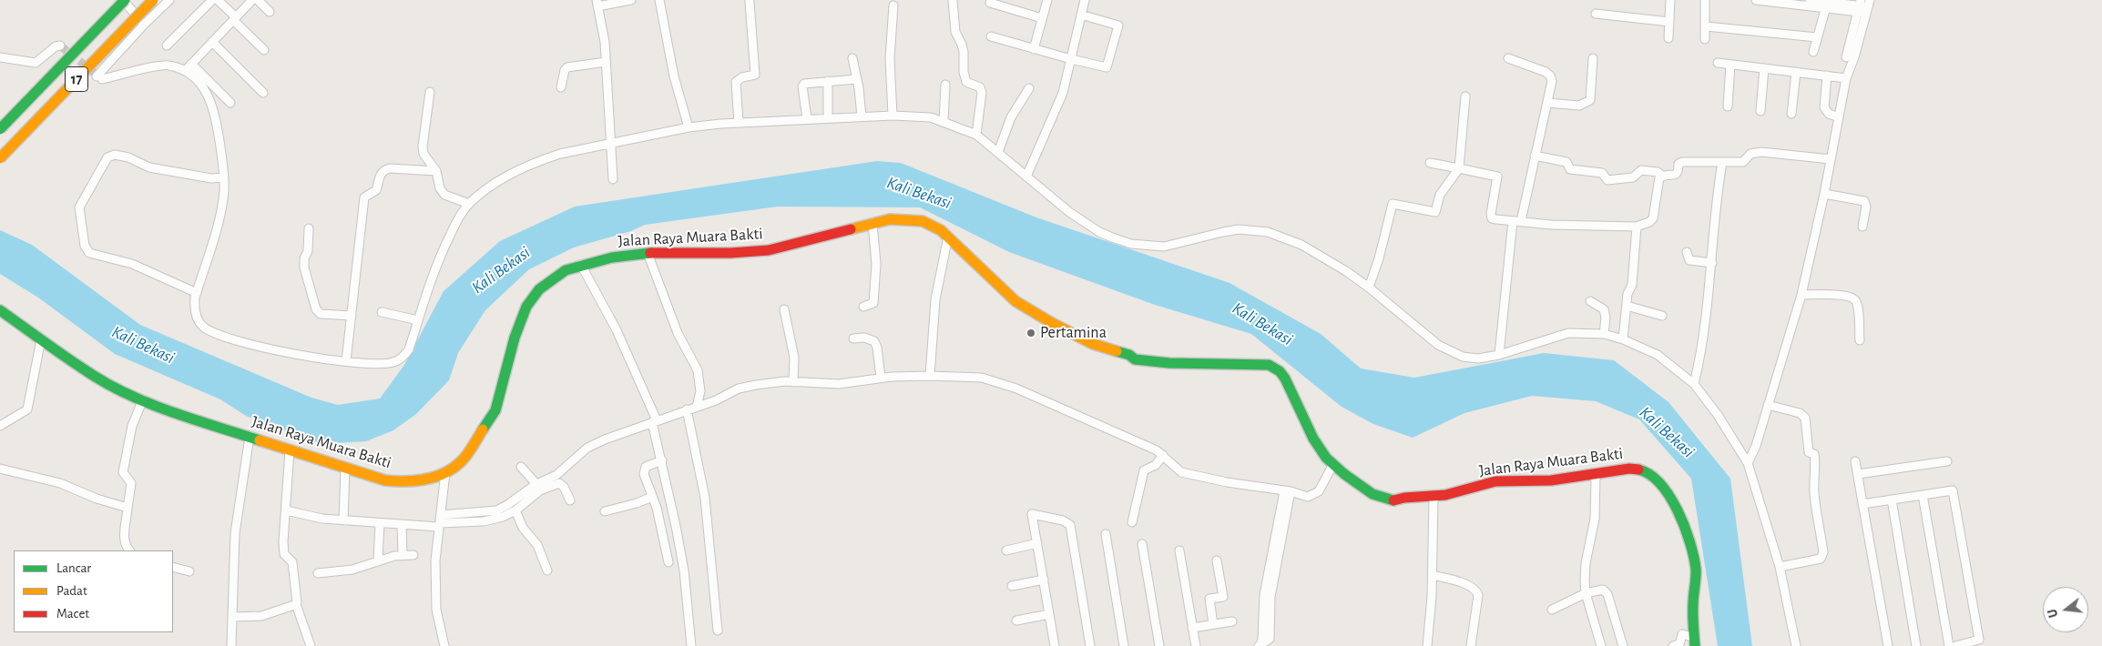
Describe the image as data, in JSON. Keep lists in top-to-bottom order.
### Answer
{
  "streets": {
    "main road": ["17", "Jalan Raya Muara Bakti"]
  },
  "water": ["Kali Bekasi"],
  "places": ["Pertamina"],
  "legend": ["Lancar", "Padat", "Macet"],
  "north": "left"
}
